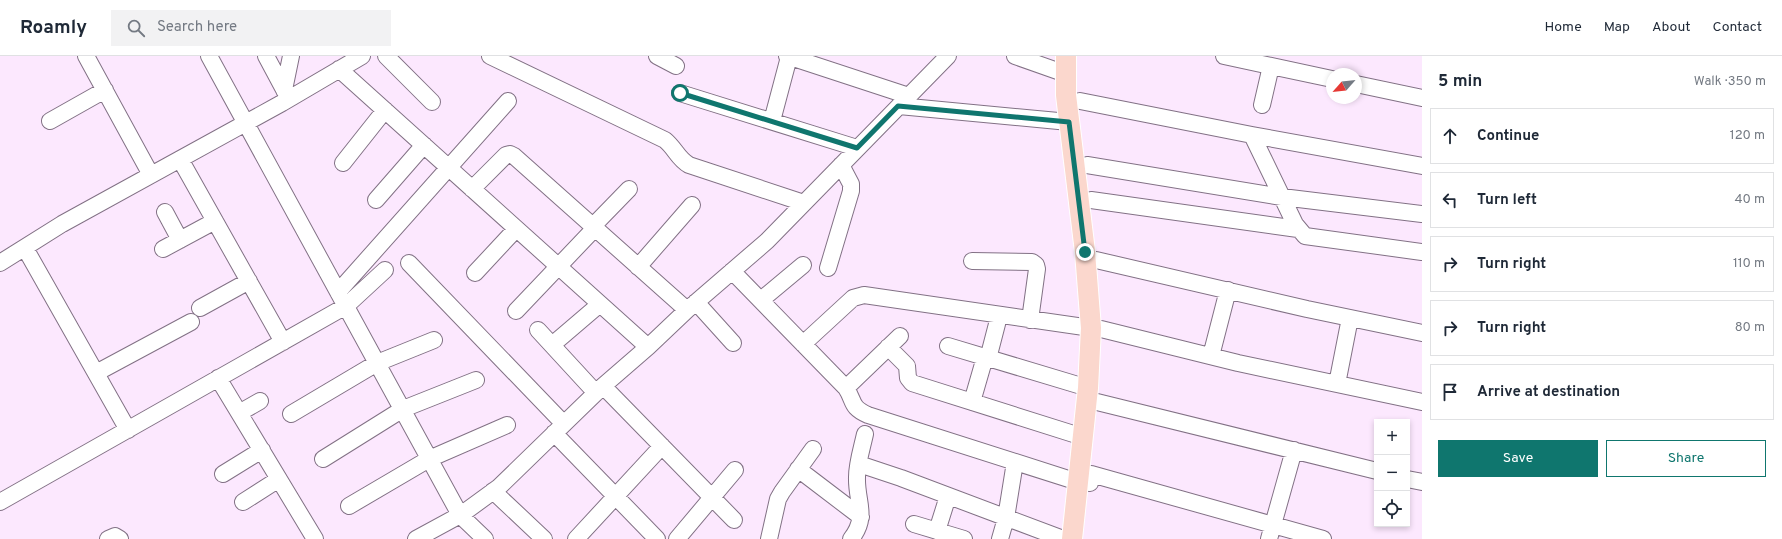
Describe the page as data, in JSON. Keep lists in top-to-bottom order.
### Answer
{
  "north": "bottom left",
  "page": {
    "header": "Roamly",
    "search": "Search here",
    "nav": [
      "Home",
      "Map",
      "About",
      "Contact"
    ],
    "heading": ["5 min", "Walk · 350 m"],
    "list": [
      ["Continue", "120 m"],
      ["Turn left", "40 m"],
      ["Turn right", "110 m"],
      ["Turn right", "80 m"],
      "Arrive at destination"
    ],
    "map_buttons": ["+", "−"],
    "buttons": ["Save", "Share"]
  }
}
